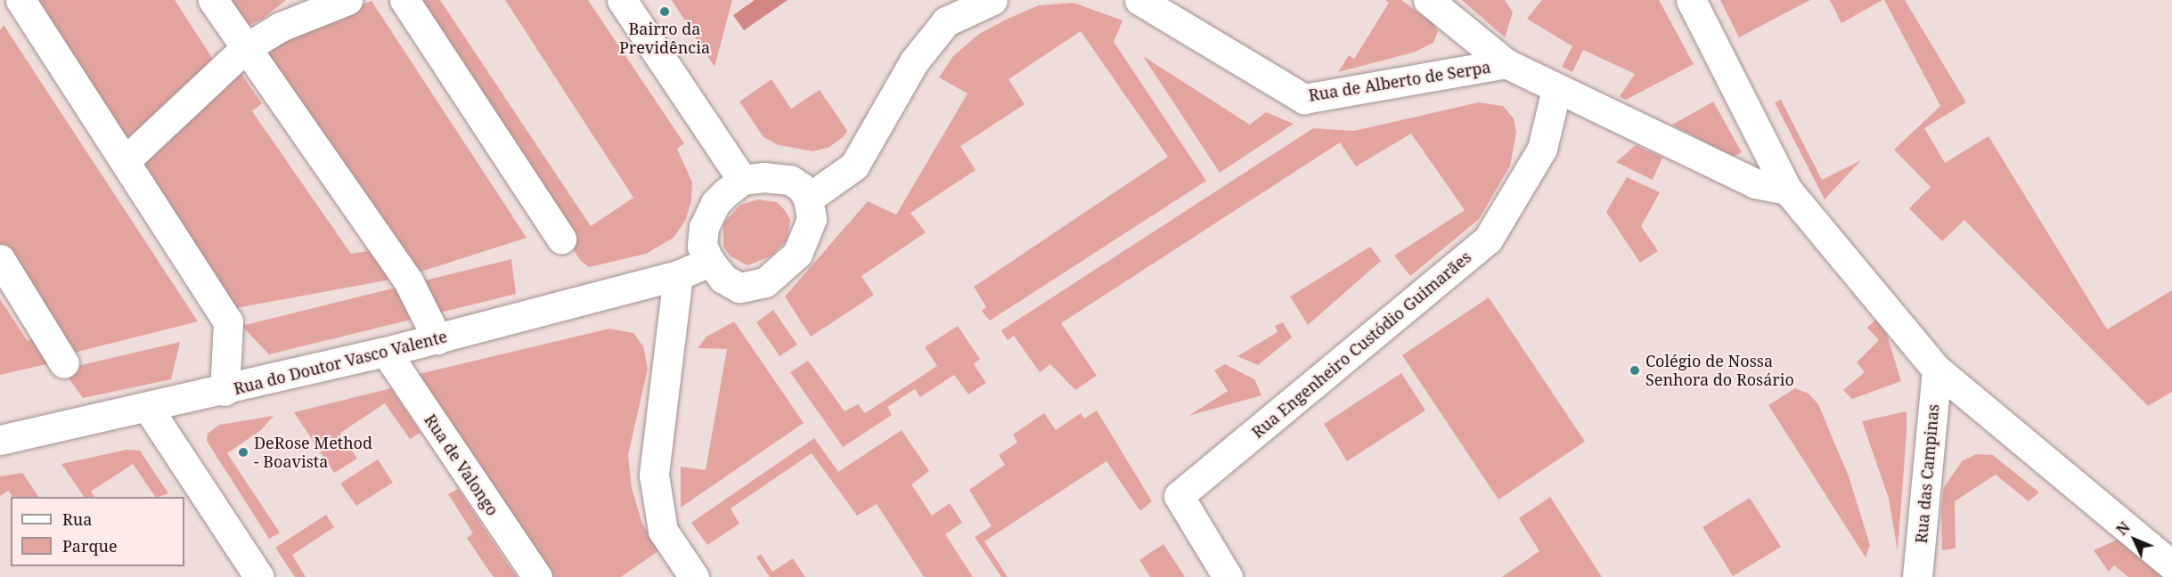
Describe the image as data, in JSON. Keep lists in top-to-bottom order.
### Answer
{
  "streets": {
    "street": [
      "Rua de Alberto de Serpa",
      "Rua Engenheiro Custódio Guimarães",
      "Rua do Doutor Vasco Valente",
      "Rua de Valongo",
      "Rua das Campinas"
    ]
  },
  "crossings": [
    ["Rua de Alberto de Serpa", "Rua Engenheiro Custódio Guimarães"],
    ["Rua do Doutor Vasco Valente", "Rua de Valongo"]
  ],
  "places": ["Bairro da Previdência", "Colégio de Nossa Senhora do Rosário", "DeRose Method - Boavista"],
  "legend": ["Rua", "Parque"],
  "north": "top left"
}
